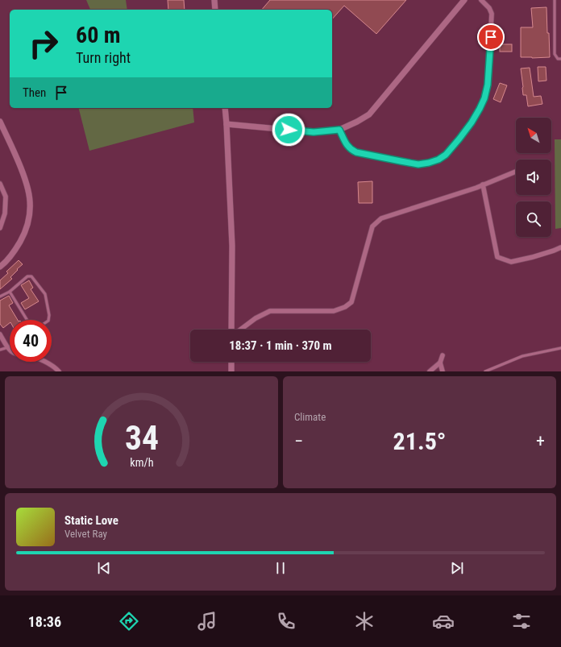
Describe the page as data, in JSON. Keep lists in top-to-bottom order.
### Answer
{
  "north": "top left",
  "page": {
    "turn": ["60 m", "Turn right"],
    "then": "Then",
    "limit": "40",
    "trip": "18:37 · 1 min · 370 m",
    "tile": "Climate",
    "heat": ["−", "21.5°", "+"],
    "song": ["Static Love", "Velvet Ray"],
    "tabs": "18:36",
    "gauge": ["34", "km/h"]
  }
}
